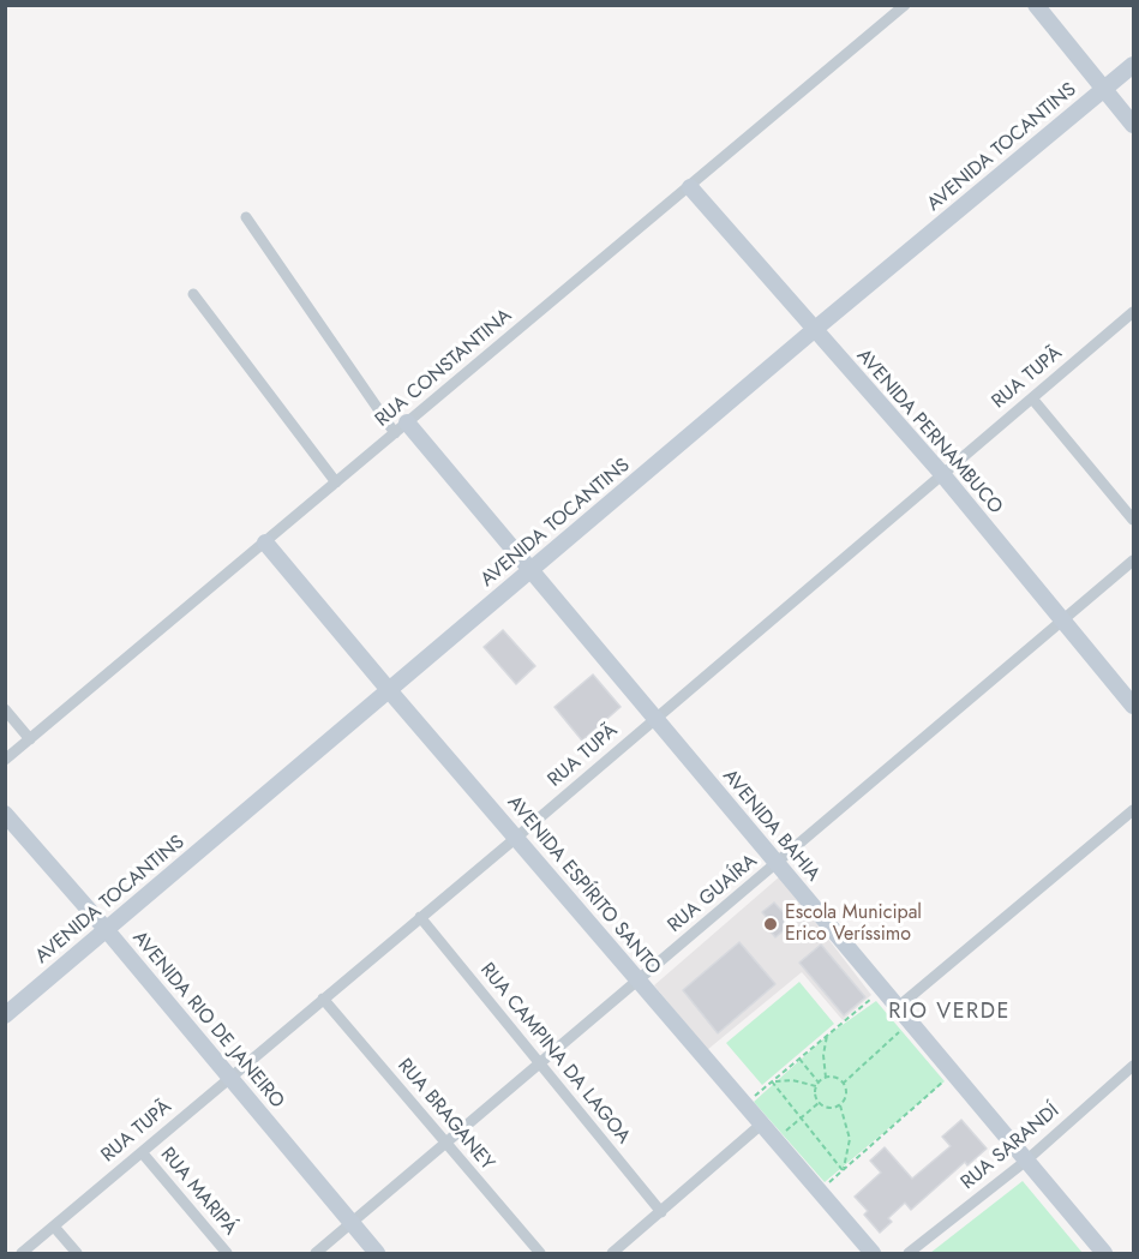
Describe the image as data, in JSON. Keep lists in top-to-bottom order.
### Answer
{
  "streets": {
    "street": [
      "AVENIDA TOCANTINS",
      "RUA CONSTANTINA",
      "RUA TUPÃ",
      "AVENIDA PERNAMBUCO",
      "AVENIDA BAHIA",
      "AVENIDA ESPÍRITO SANTO",
      "RUA GUAÍRA",
      "AVENIDA RIO DE JANEIRO",
      "RUA CAMPINA DA LAGOA",
      "RUA BRAGANEY",
      "RUA SARANDÍ",
      "RUA MARIPÁ"
    ]
  },
  "crossings": [
    ["AVENIDA TOCANTINS", "AVENIDA PERNAMBUCO"],
    ["AVENIDA TOCANTINS", "AVENIDA BAHIA"],
    ["AVENIDA TOCANTINS", "AVENIDA ESPÍRITO SANTO"],
    ["AVENIDA TOCANTINS", "AVENIDA RIO DE JANEIRO"],
    ["RUA CONSTANTINA", "AVENIDA PERNAMBUCO"],
    ["RUA CONSTANTINA", "AVENIDA BAHIA"],
    ["RUA CONSTANTINA", "AVENIDA ESPÍRITO SANTO"],
    ["RUA TUPÃ", "AVENIDA PERNAMBUCO"],
    ["RUA TUPÃ", "AVENIDA BAHIA"],
    ["RUA TUPÃ", "AVENIDA ESPÍRITO SANTO"],
    ["RUA TUPÃ", "AVENIDA RIO DE JANEIRO"],
    ["RUA TUPÃ", "RUA CAMPINA DA LAGOA"],
    ["RUA TUPÃ", "RUA BRAGANEY"],
    ["RUA TUPÃ", "RUA MARIPÁ"],
    ["AVENIDA PERNAMBUCO", "RUA GUAÍRA"],
    ["AVENIDA BAHIA", "RUA GUAÍRA"],
    ["AVENIDA BAHIA", "RUA SARANDÍ"],
    ["AVENIDA ESPÍRITO SANTO", "RUA GUAÍRA"],
    ["RUA GUAÍRA", "AVENIDA RIO DE JANEIRO"],
    ["RUA GUAÍRA", "RUA CAMPINA DA LAGOA"],
    ["RUA GUAÍRA", "RUA BRAGANEY"]
  ],
  "districts": ["RIO VERDE"],
  "places": ["Escola Municipal Erico Veríssimo"]
}
